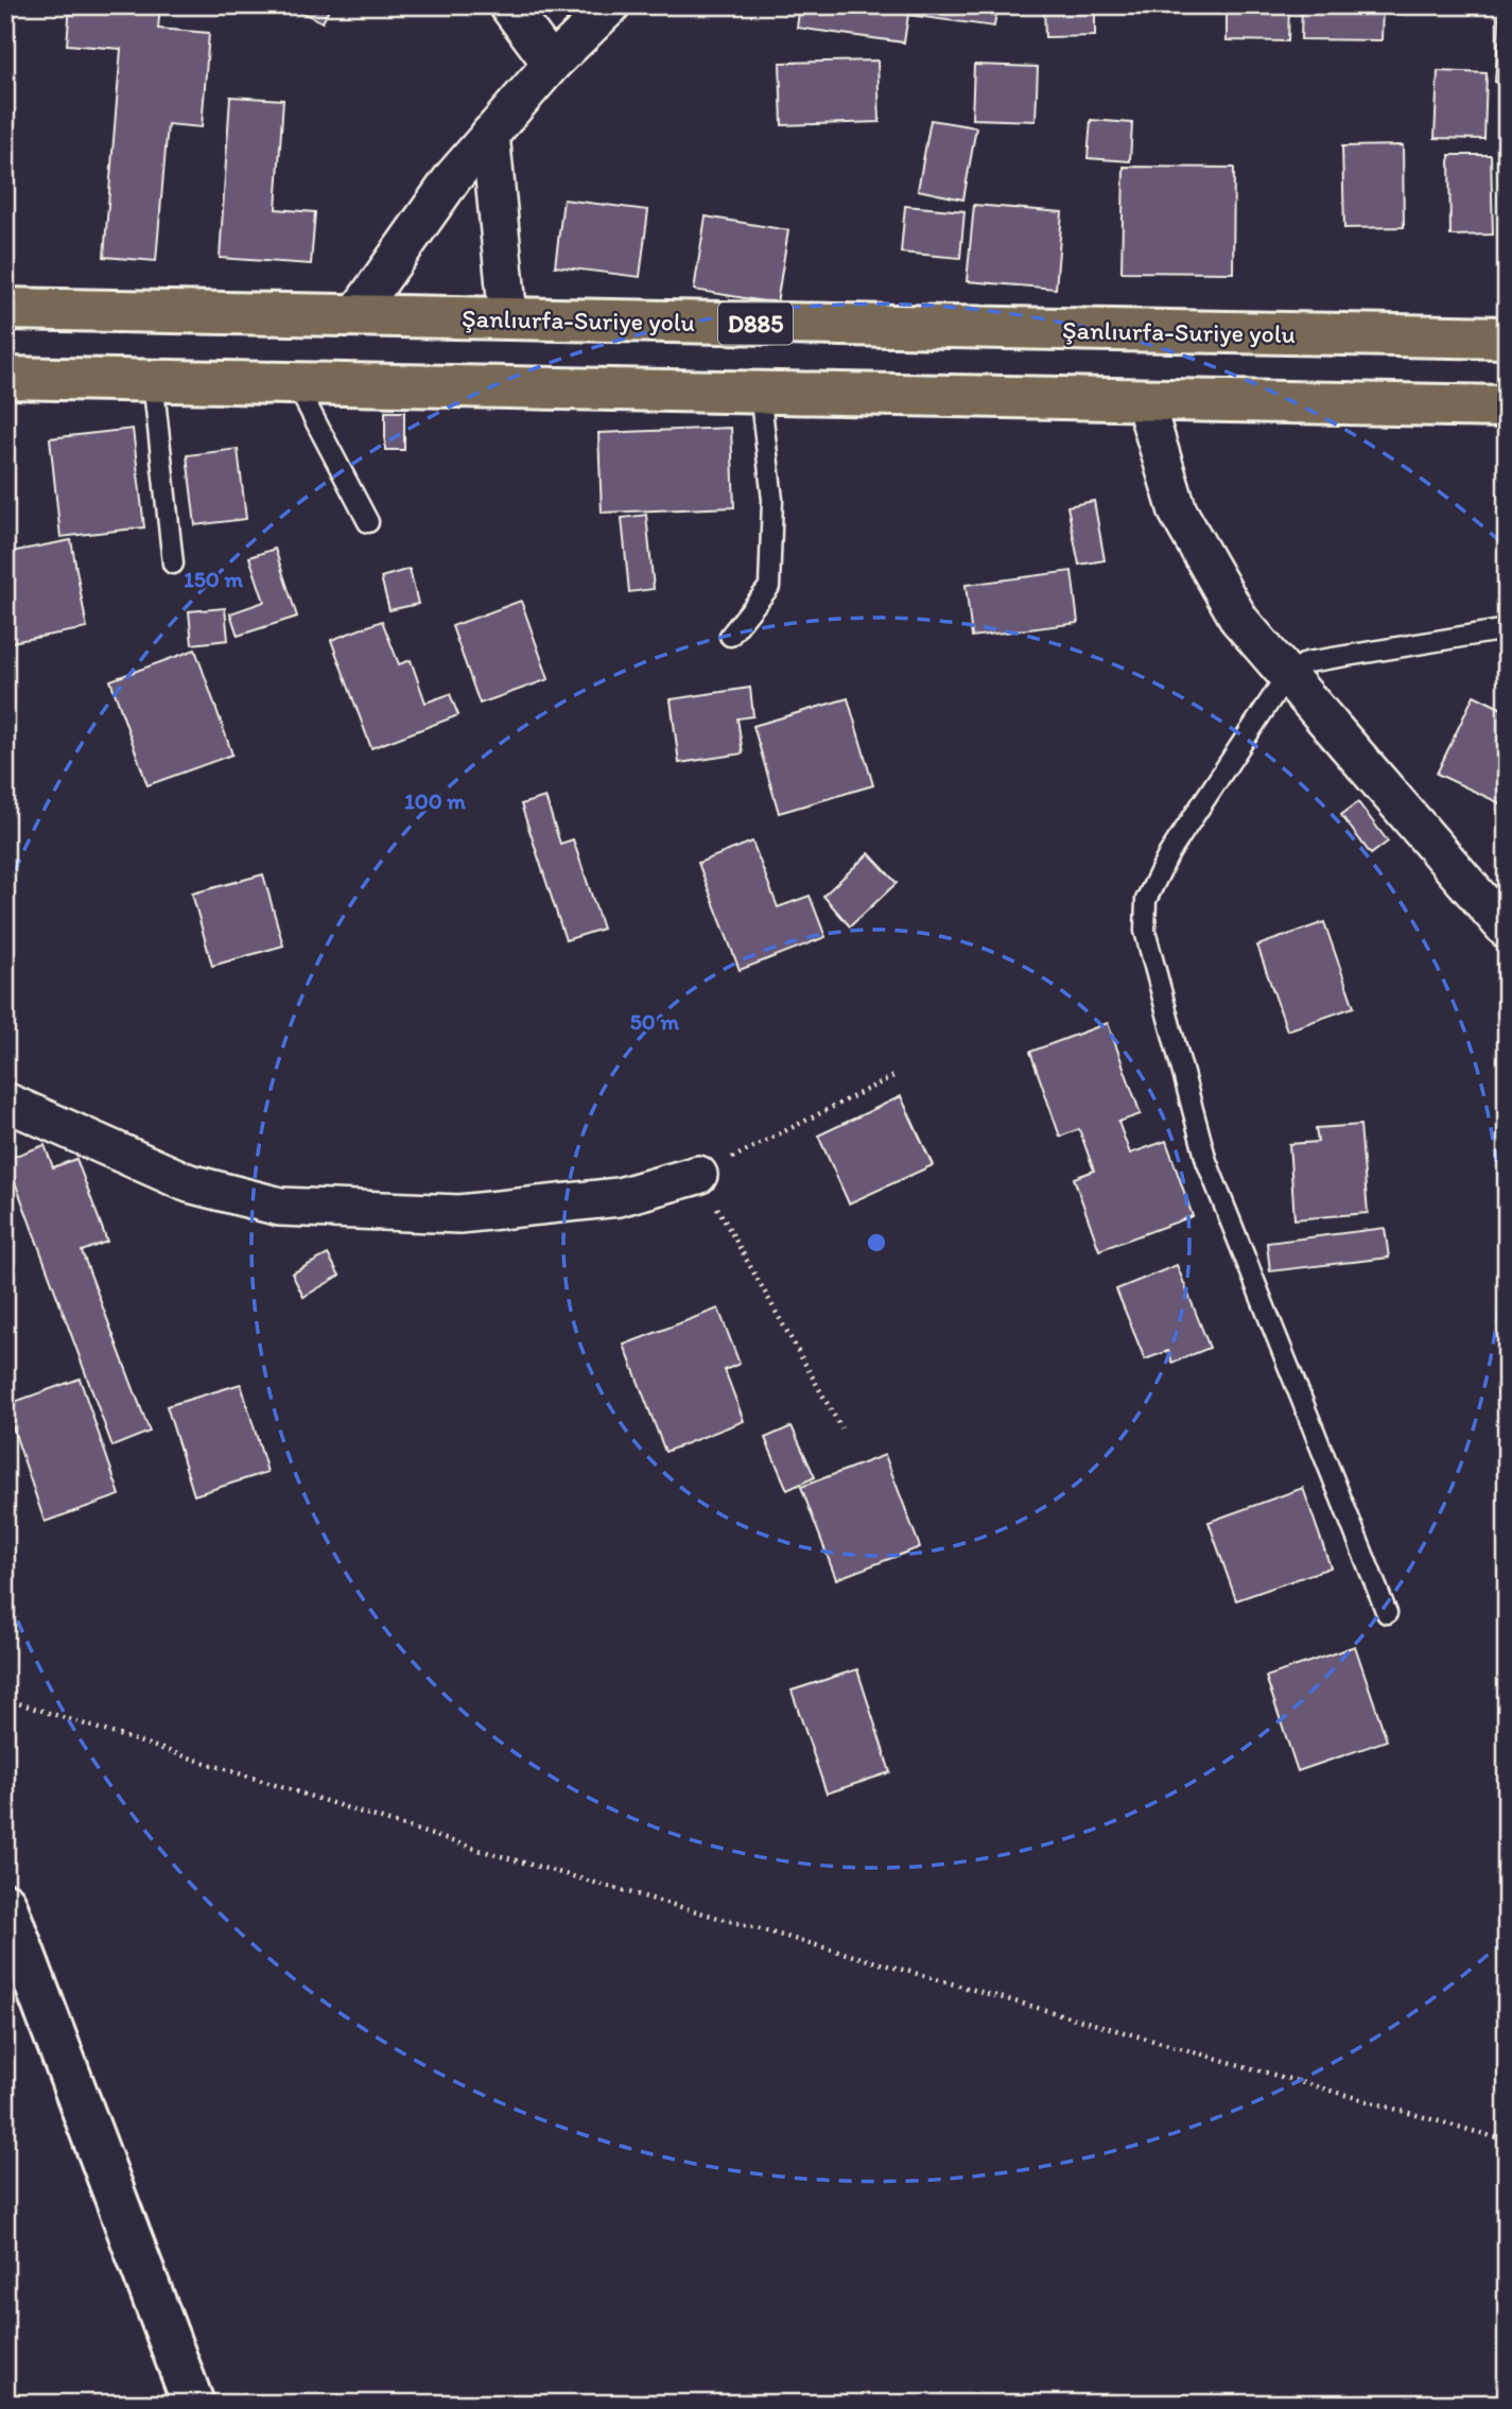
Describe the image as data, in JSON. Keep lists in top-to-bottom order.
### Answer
{
  "streets": {
    "highway": ["Şanlıurfa-Suriye yolu", "D885"]
  },
  "rings": ["150 m", "100 m", "50 m"]
}
